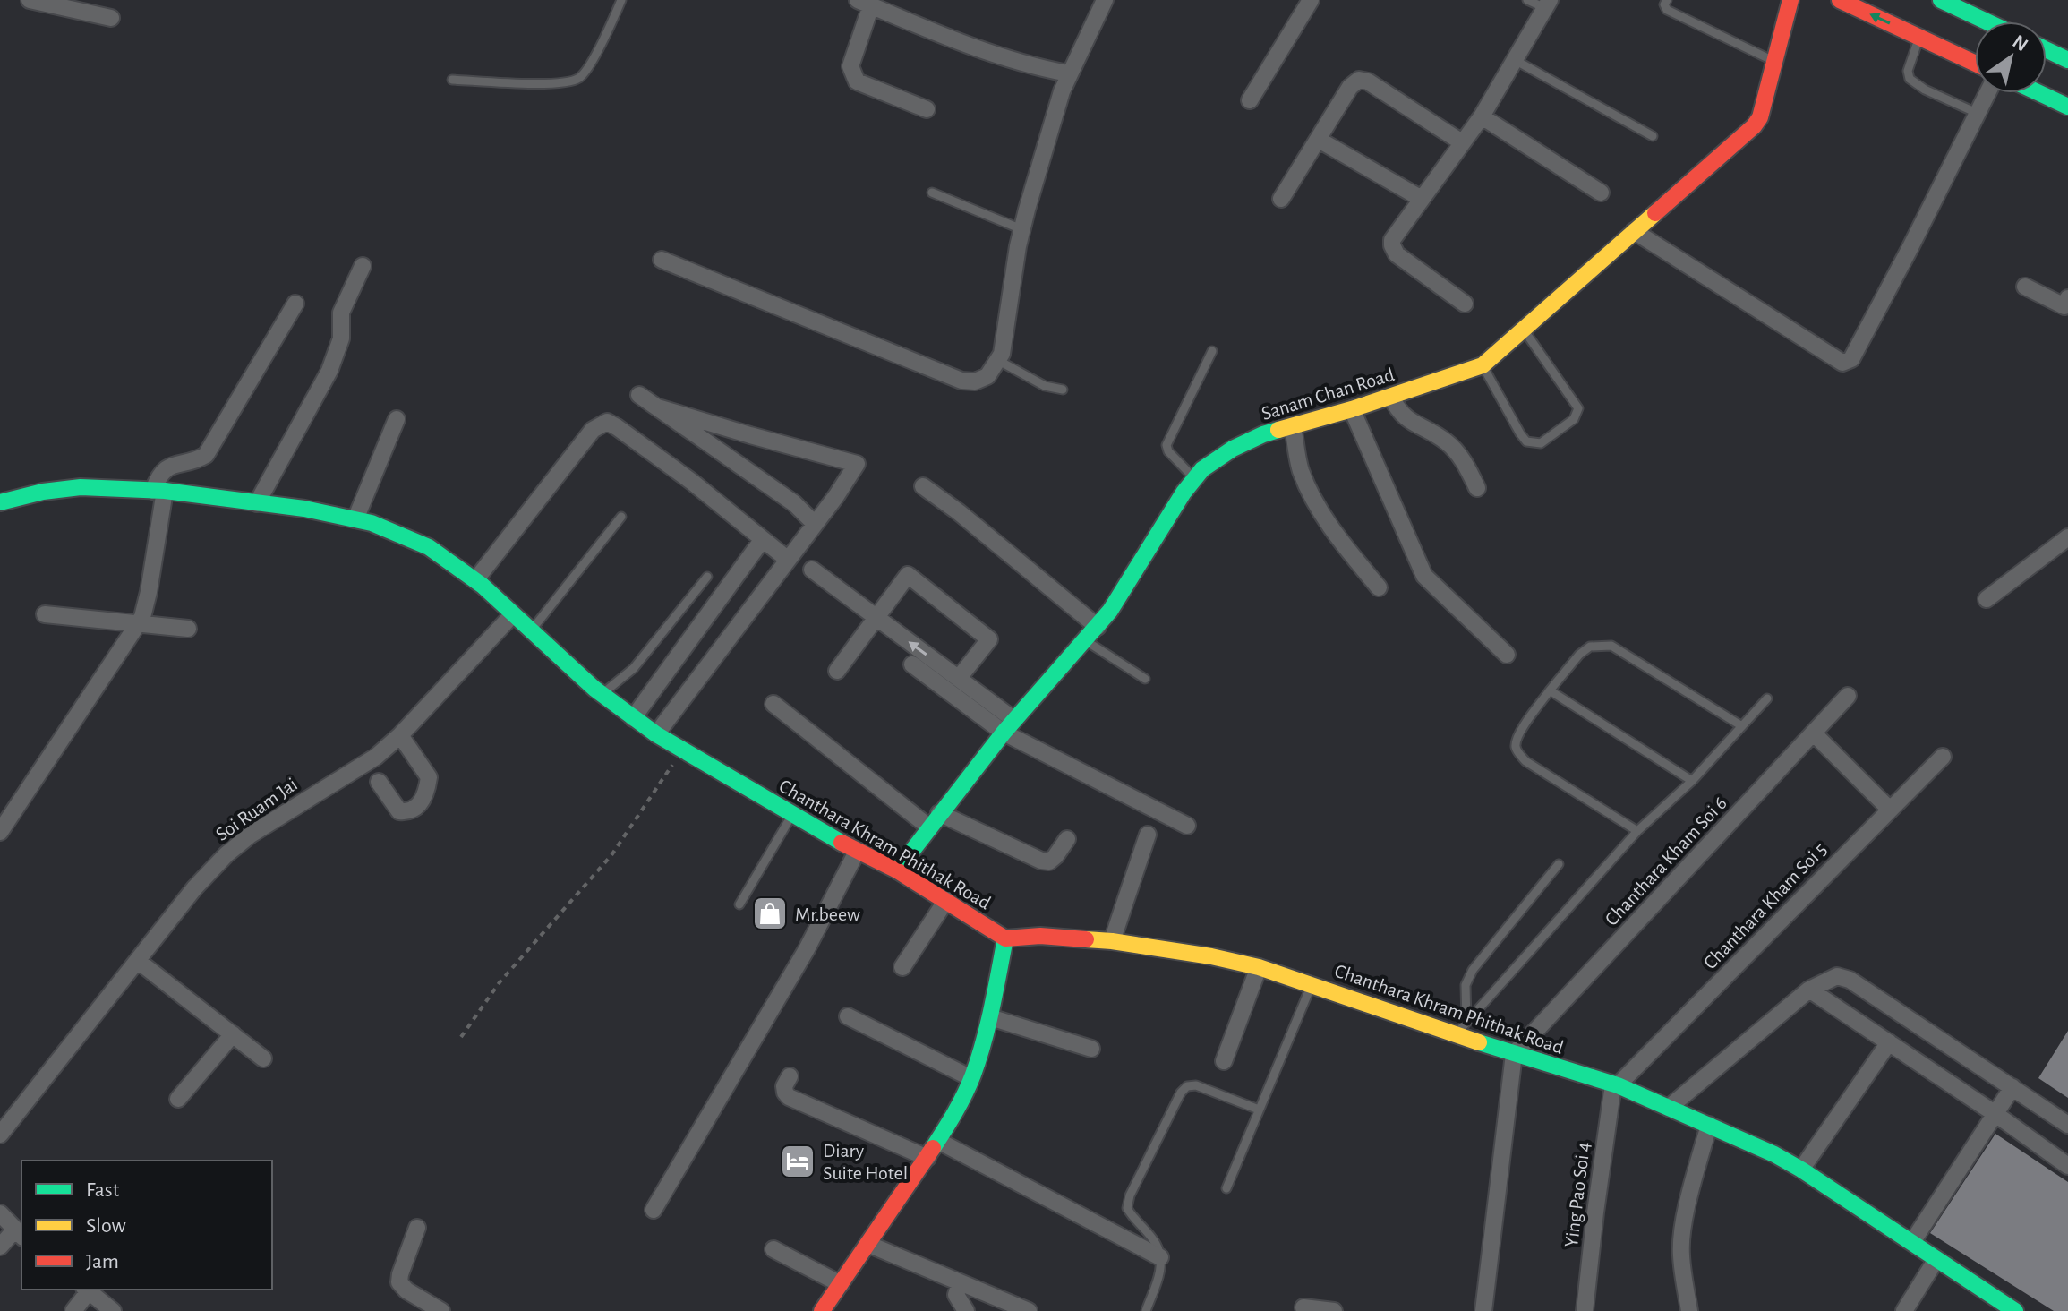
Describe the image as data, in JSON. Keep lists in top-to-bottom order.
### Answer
{
  "streets": {
    "street": [
      "Sanam Chan Road",
      "Soi Ruam Jai",
      "Chanthara Khram Phithak Road",
      "Chanthara Kham Soi 6",
      "Chanthara Kham Soi 5",
      "Ying Pao Soi 4"
    ]
  },
  "crossings": [
    ["Sanam Chan Road", "Chanthara Khram Phithak Road"],
    ["Soi Ruam Jai", "Chanthara Khram Phithak Road"],
    ["Chanthara Khram Phithak Road", "Chanthara Kham Soi 6"],
    ["Chanthara Khram Phithak Road", "Chanthara Kham Soi 5"],
    ["Chanthara Khram Phithak Road", "Ying Pao Soi 4"],
    ["Chanthara Kham Soi 5", "Ying Pao Soi 4"]
  ],
  "places": {
    "shop": ["Mr.beew"],
    "hotel": ["Diary Suite Hotel"]
  },
  "legend": ["Fast", "Slow", "Jam"],
  "north": "top right"
}
